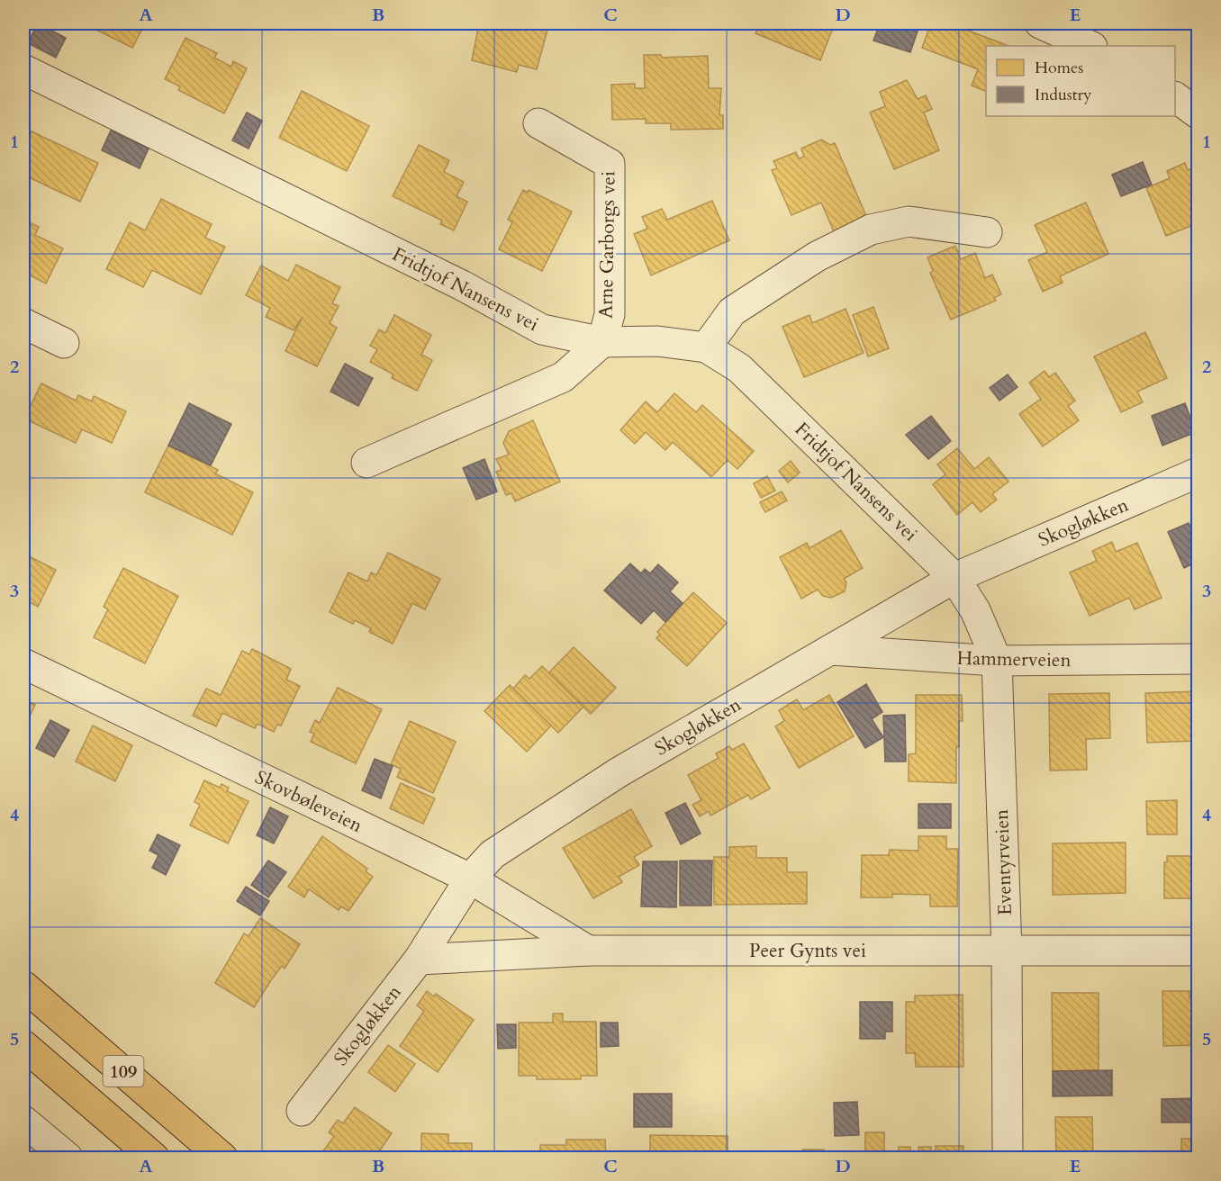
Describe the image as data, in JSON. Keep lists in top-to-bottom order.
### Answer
{
  "streets": {
    "main road": ["109"],
    "street": [
      "Arne Garborgs vei",
      "Fridtjof Nansens vei",
      "Skogløkken",
      "Hammerveien",
      "Skovbøleveien",
      "Eventyrveien",
      "Peer Gynts vei"
    ]
  },
  "crossings": [
    ["Arne Garborgs vei", "Fridtjof Nansens vei"],
    ["Fridtjof Nansens vei", "Skogløkken"],
    ["Fridtjof Nansens vei", "Eventyrveien"],
    ["Skogløkken", "Hammerveien"],
    ["Skogløkken", "Skovbøleveien"],
    ["Skogløkken", "Eventyrveien"],
    ["Skogløkken", "Peer Gynts vei"],
    ["Hammerveien", "Eventyrveien"],
    ["Skovbøleveien", "Peer Gynts vei"],
    ["Eventyrveien", "Peer Gynts vei"]
  ],
  "legend": ["Homes", "Industry"],
  "grid": {
    "columns": [
      "A",
      "B",
      "C",
      "D",
      "E"
    ],
    "rows": [
      "1",
      "2",
      "3",
      "4",
      "5"
    ]
  }
}
